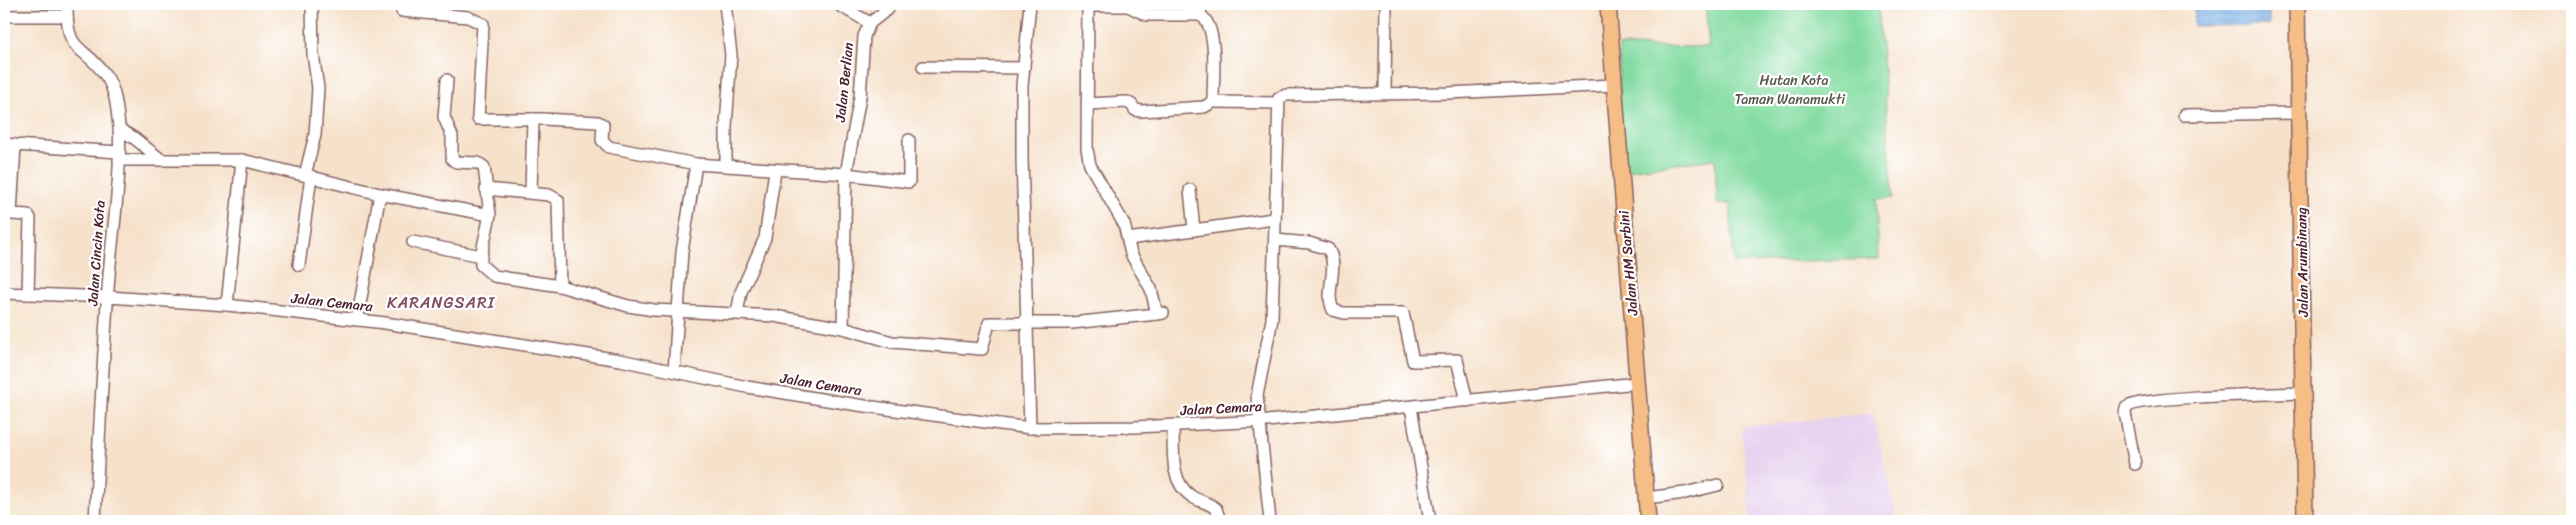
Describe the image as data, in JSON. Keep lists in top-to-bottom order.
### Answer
{
  "streets": {
    "main road": ["Jalan Arumbinang", "Jalan HM Sarbini"],
    "street": ["Jalan Berlian", "Jalan Cincin Kota", "Jalan Cemara"]
  },
  "crossings": [
    ["Jalan Cincin Kota", "Jalan Cemara"],
    ["Jalan HM Sarbini", "Jalan Cemara"]
  ],
  "districts": ["KARANGSARI"],
  "parks": ["Hutan Kota", "Taman Wanamukti"]
}
